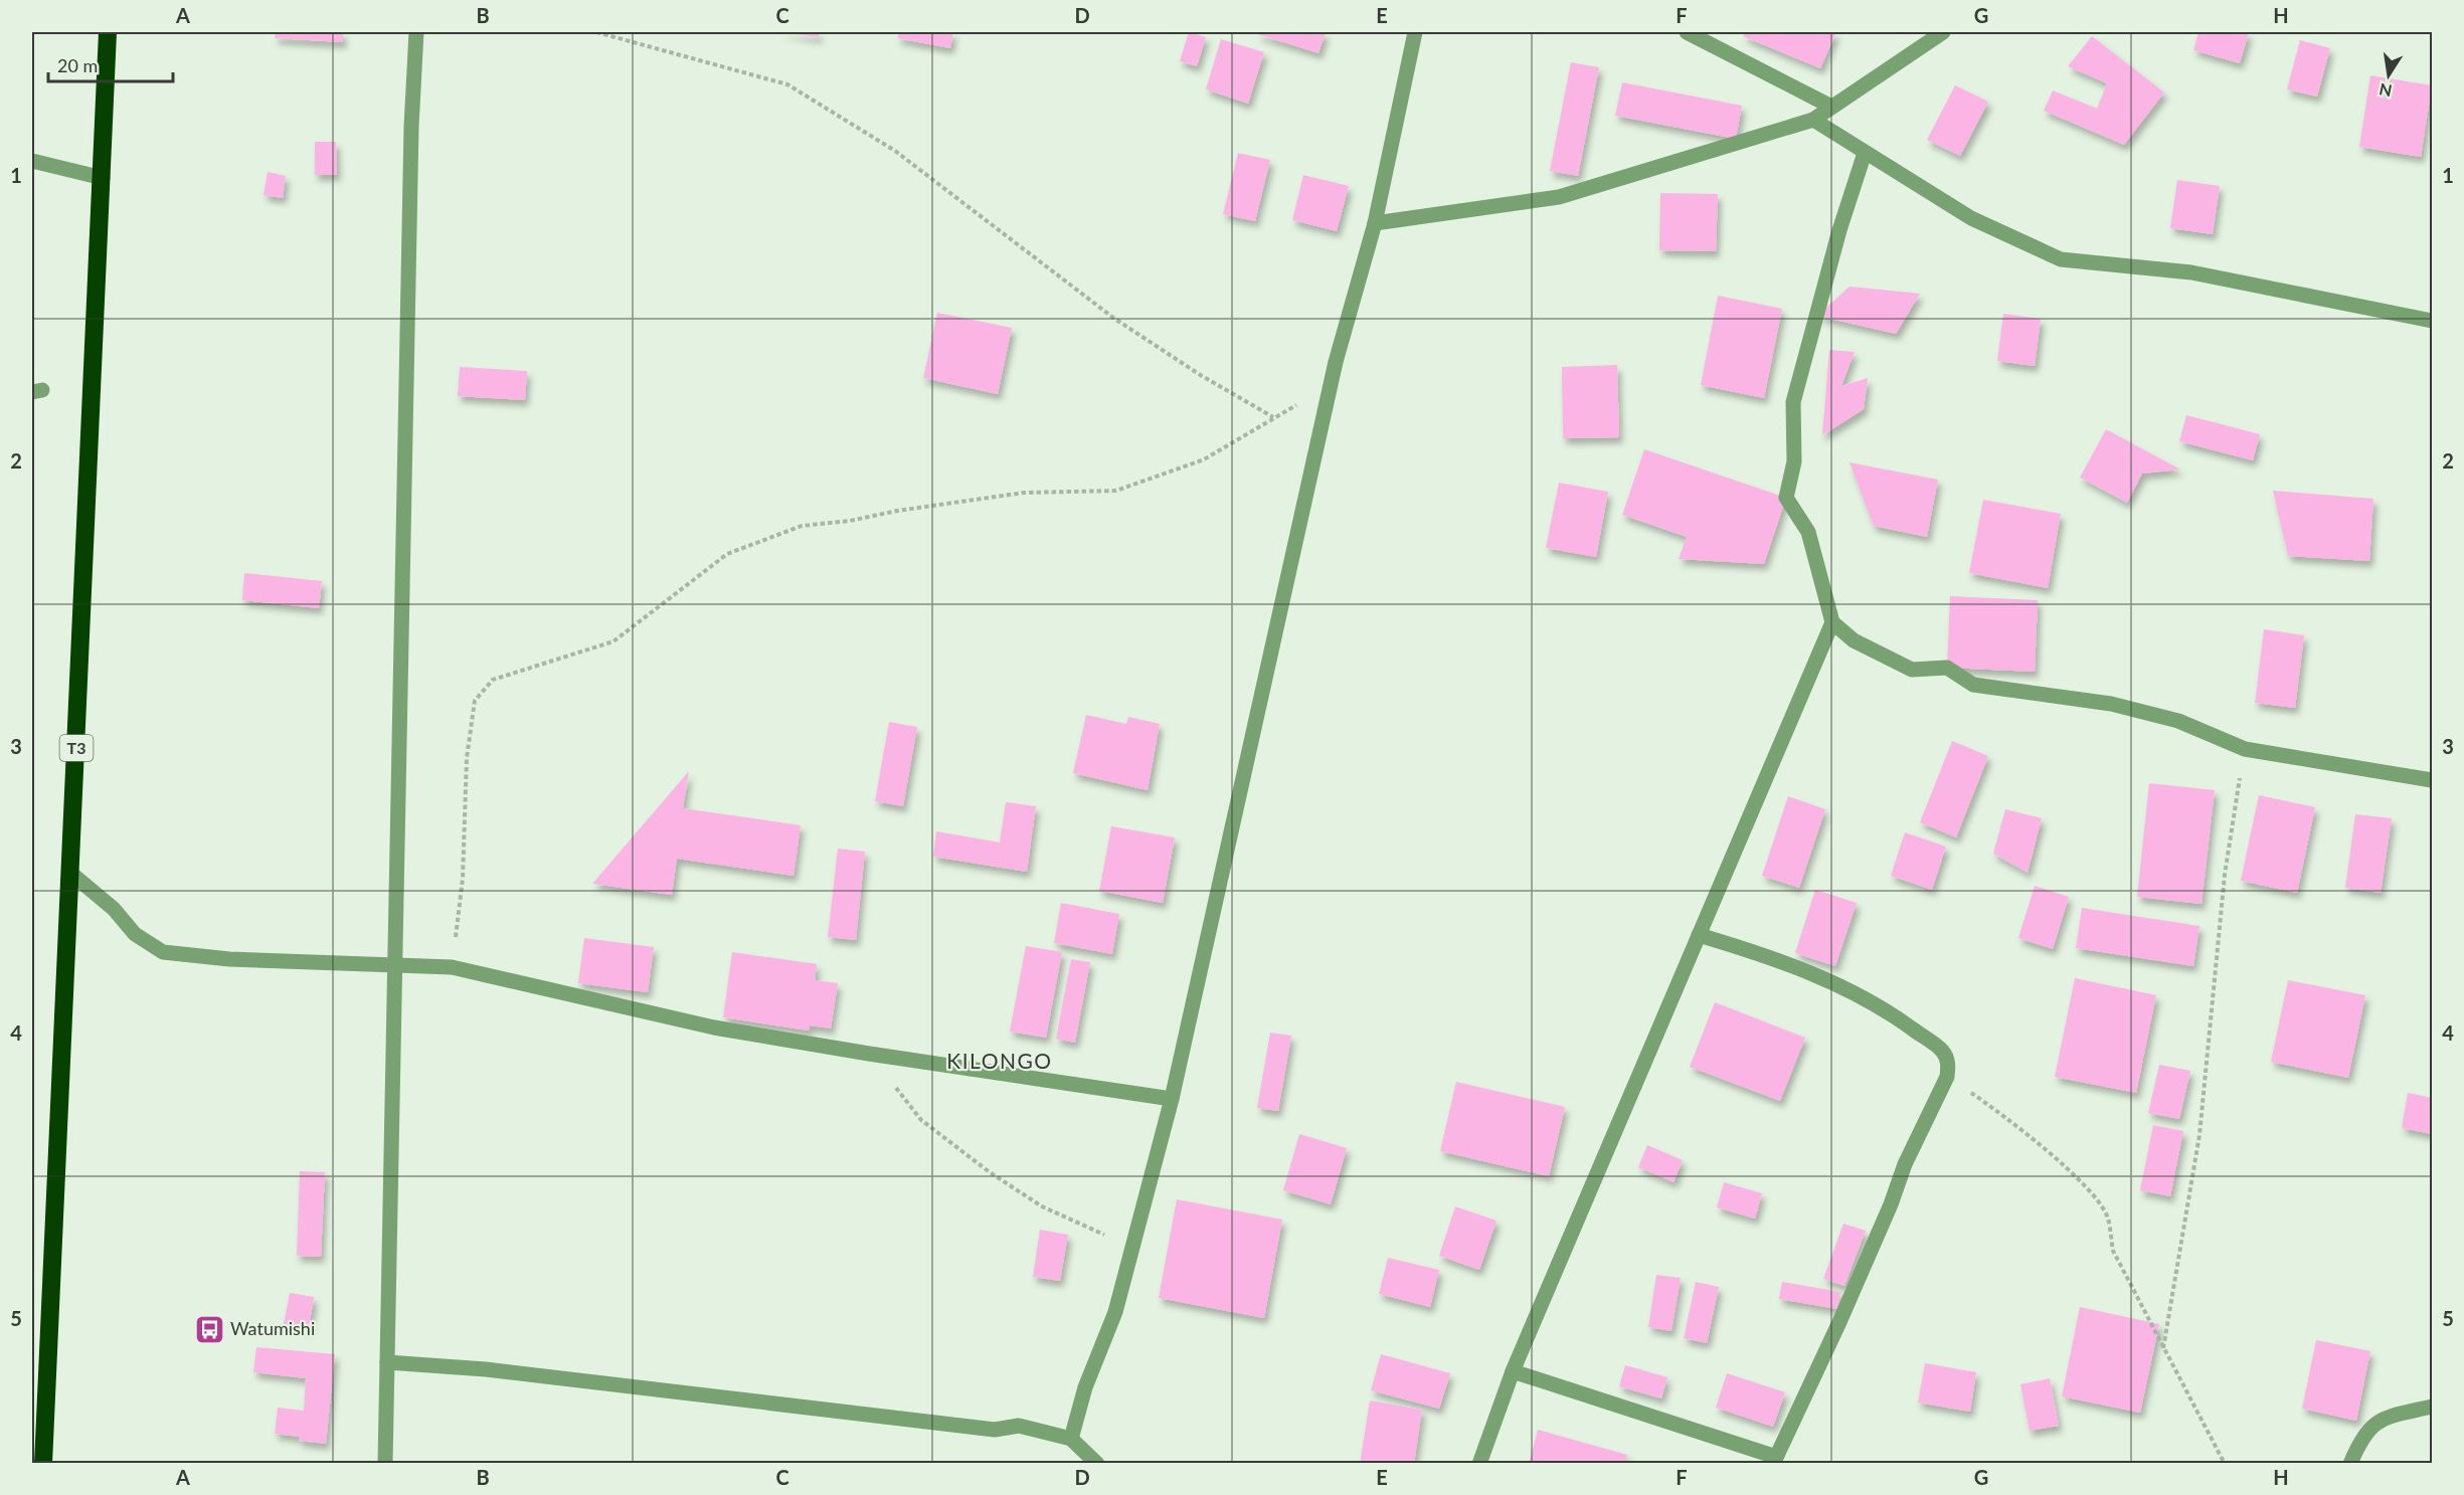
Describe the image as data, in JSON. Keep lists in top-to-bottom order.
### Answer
{
  "streets": {
    "highway": ["T3"]
  },
  "districts": ["KILONGO"],
  "places": {
    "bus stop": ["Watumishi"]
  },
  "scale_bar": "20 m",
  "north": "bottom",
  "grid": {
    "columns": [
      "A",
      "B",
      "C",
      "D",
      "E",
      "F",
      "G",
      "H"
    ],
    "rows": [
      "1",
      "2",
      "3",
      "4",
      "5"
    ]
  }
}
